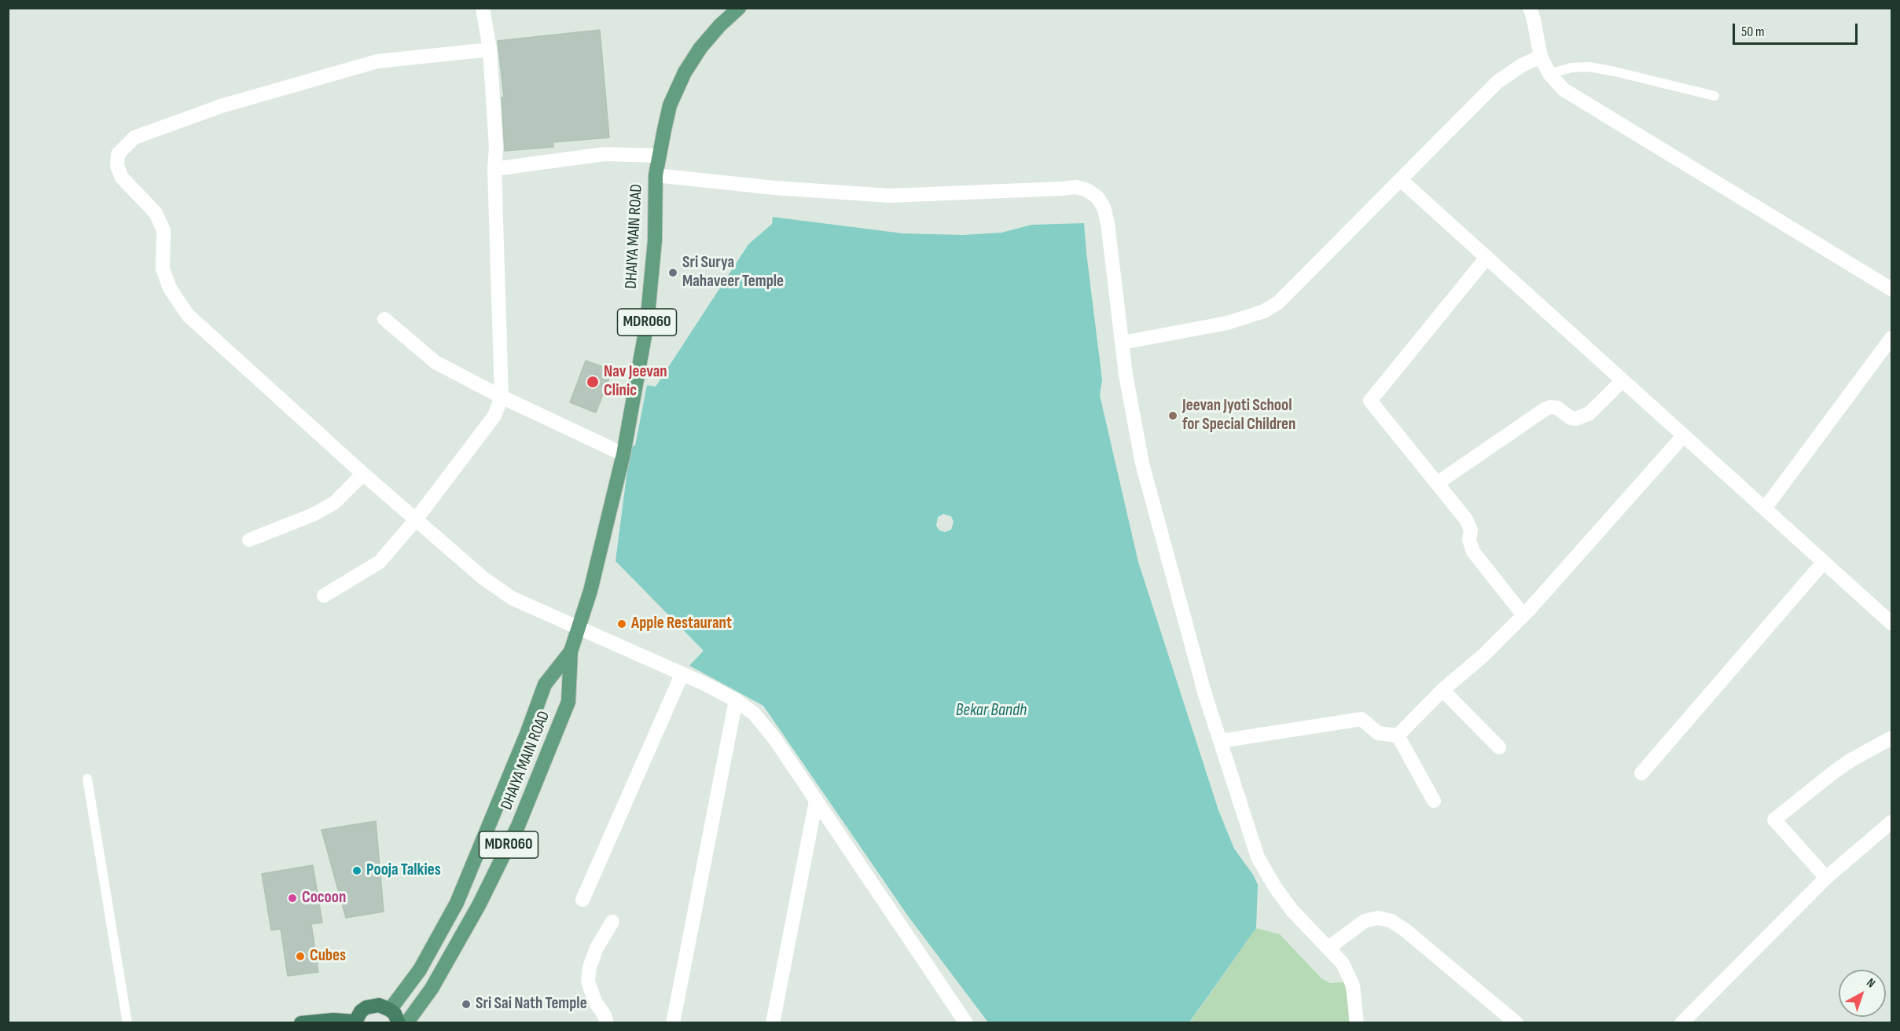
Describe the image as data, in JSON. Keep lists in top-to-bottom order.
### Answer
{
  "streets": {
    "main road": ["DHAIYA MAIN ROAD", "MDR060"]
  },
  "water": ["Bekar Bandh"],
  "places": [
    "Sri Surya Mahaveer Temple",
    "Nav Jeevan Clinic",
    "Jeevan Jyoti School for Special Children",
    "Apple Restaurant",
    "Pooja Talkies",
    "Cocoon",
    "Cubes",
    "Sri Sai Nath Temple"
  ],
  "scale_bar": "50 m",
  "north": "top right"
}
